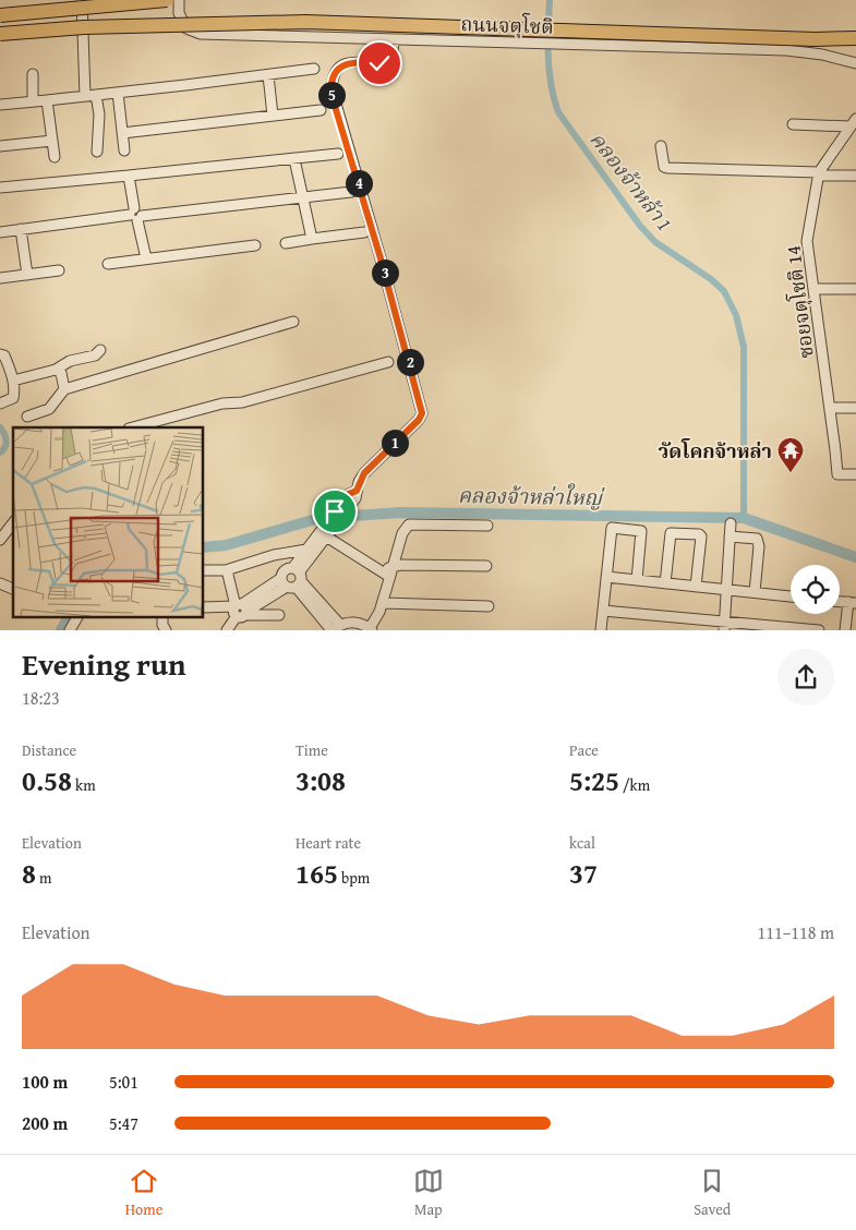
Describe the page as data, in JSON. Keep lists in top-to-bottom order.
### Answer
{
  "streets": {
    "street": ["ถนนจตุโชติ", "ซอยจตุโชติ 14"]
  },
  "water": ["คลองจ้าหล้า 1", "คลองจ้าหล่าใหญ่"],
  "places": {
    "temple": ["วัดโคกจ้าหล่า"]
  },
  "page": {
    "pins": [
      "5",
      "4",
      "3",
      "2",
      "1"
    ],
    "heading": ["Evening run", "18:23"],
    "stats": [
      ["Distance", "0.58 km"],
      ["Time", "3:08"],
      ["Pace", "5:25 /km"],
      ["Elevation", "8 m"],
      ["Heart rate", "165 bpm"],
      ["kcal", "37"]
    ],
    "chart": ["Elevation", "111–118 m"],
    "list": [
      {
        "name": "100 m",
        "note": "5:01"
      },
      {
        "name": "200 m",
        "note": "5:47"
      }
    ],
    "tabs": ["Home", "Map", "Saved"]
  }
}
